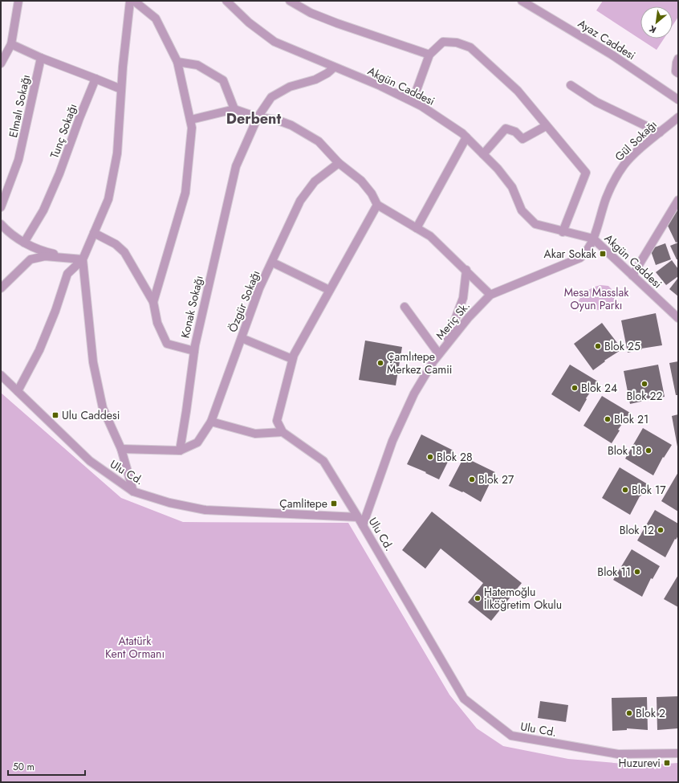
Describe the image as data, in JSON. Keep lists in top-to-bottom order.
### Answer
{
  "streets": {
    "street": [
      "Ayaz Caddesi",
      "Akgün Caddesi",
      "Elmalı Sokağı",
      "Tunç Sokağı",
      "Gül Sokağı",
      "Özgür Sokağı",
      "Konak Sokağı",
      "Meriç Sk.",
      "Ulu Cd."
    ]
  },
  "crossings": [
    ["Akgün Caddesi", "Gül Sokağı"],
    ["Akgün Caddesi", "Konak Sokağı"],
    ["Akgün Caddesi", "Meriç Sk."],
    ["Gül Sokağı", "Meriç Sk."],
    ["Özgür Sokağı", "Konak Sokağı"],
    ["Meriç Sk.", "Ulu Cd."]
  ],
  "districts": ["Derbent"],
  "parks": ["Mesa Masslak Oyun Parkı", "Atatürk Kent Ormanı"],
  "places": {
    "transit": [
      "Akar Sokak",
      "Ulu Caddesi",
      "Çamlitepe",
      "Huzurevi"
    ],
    "other": [
      "Blok 25",
      "Çamlıtepe Merkez Camii",
      "Blok 22",
      "Blok 24",
      "Blok 21",
      "Blok 18",
      "Blok 28",
      "Blok 27",
      "Blok 17",
      "Blok 12",
      "Blok 11",
      "Hatemoğlu İlköğretim Okulu",
      "Blok 2"
    ]
  },
  "scale_bar": "50 m",
  "north": "bottom left"
}
